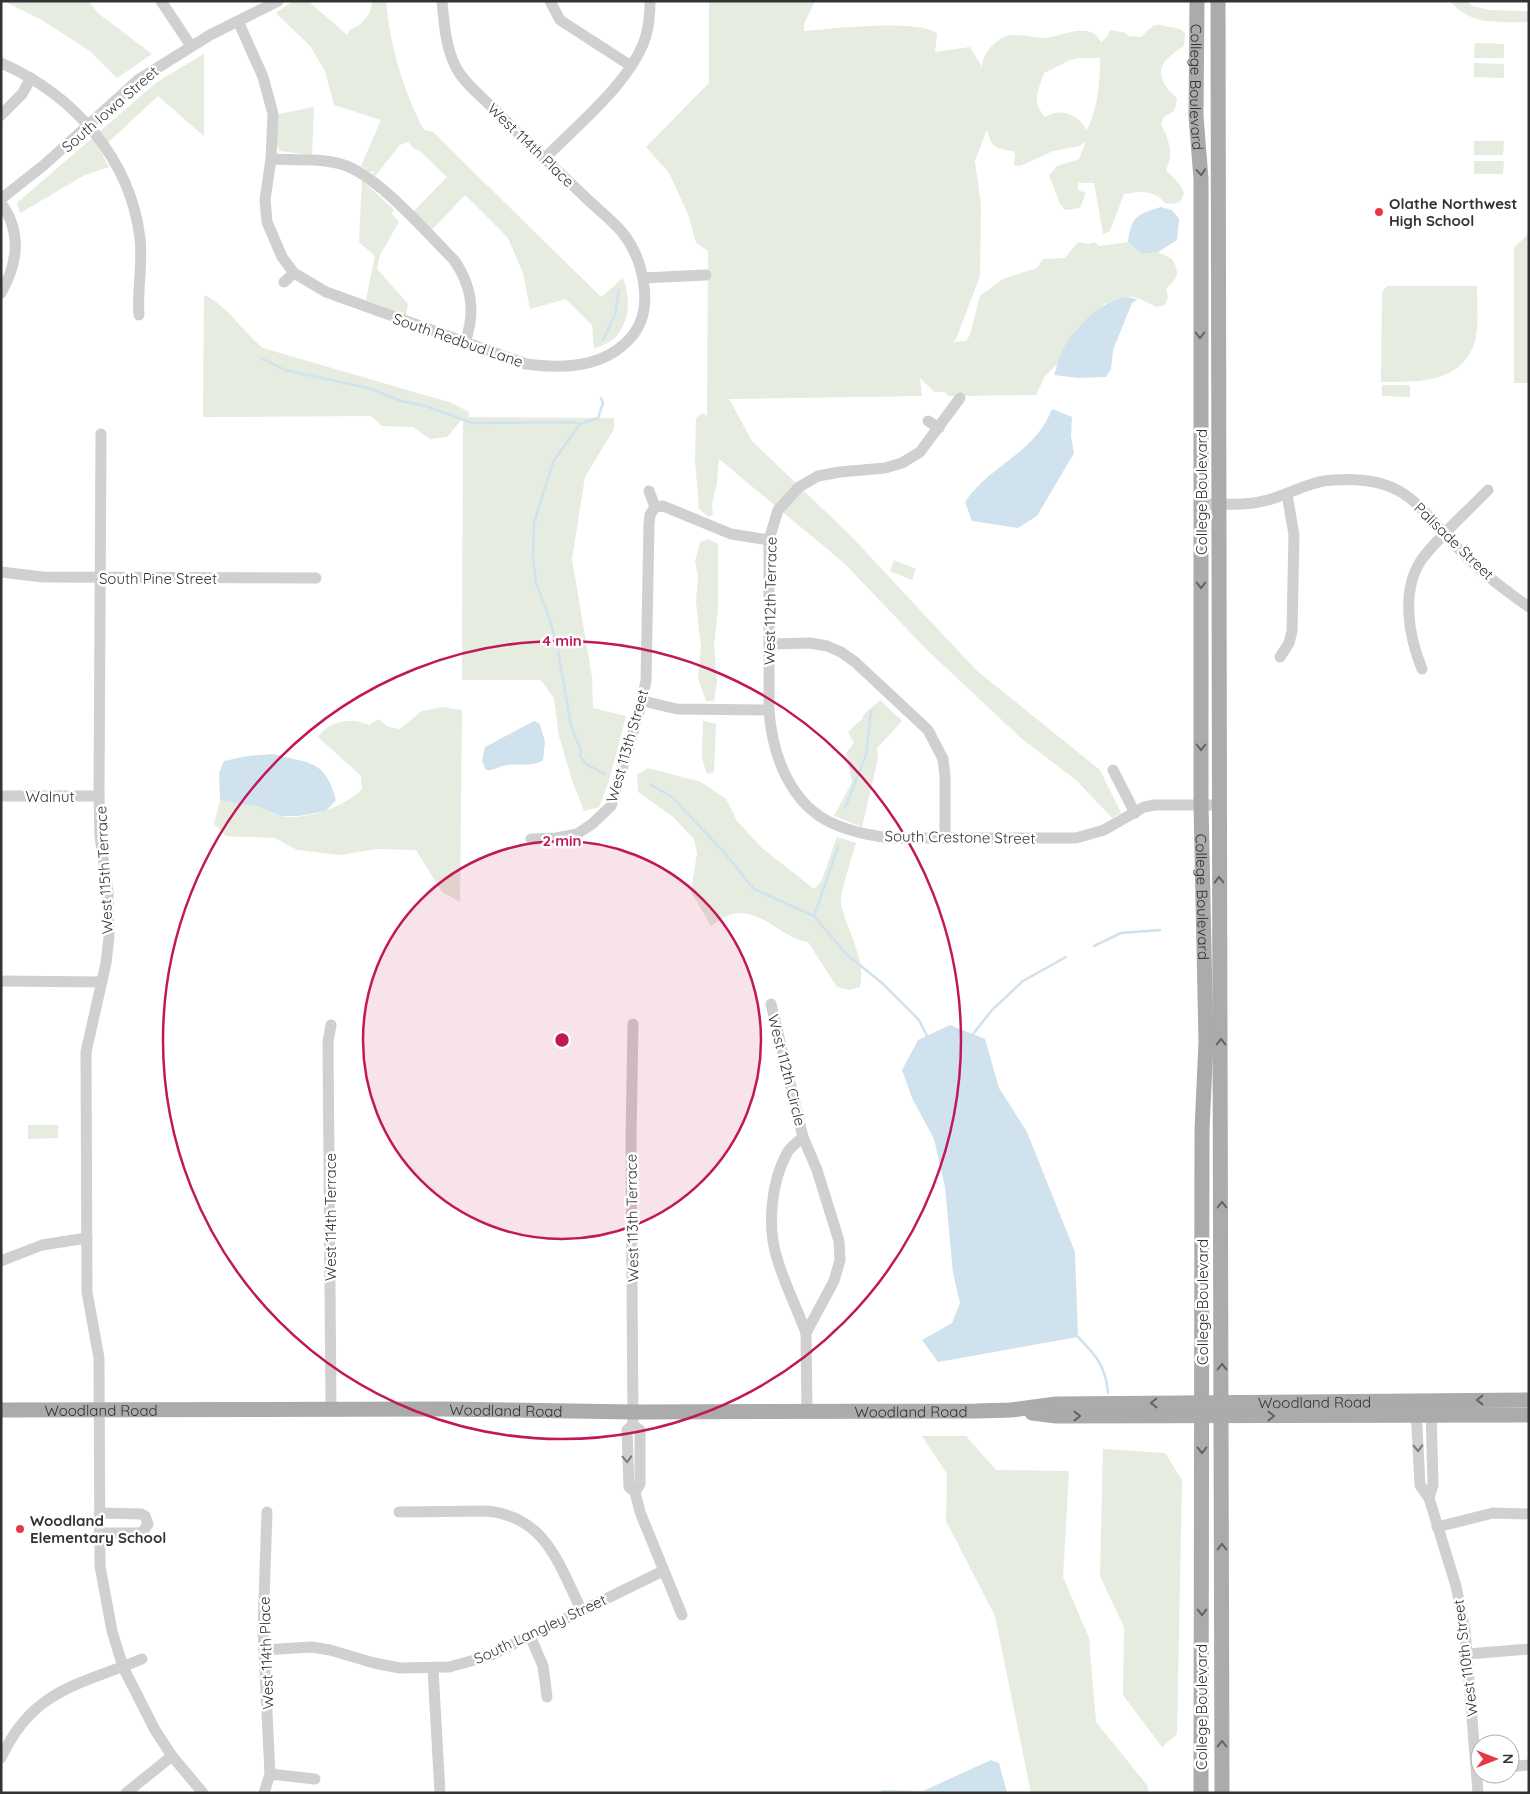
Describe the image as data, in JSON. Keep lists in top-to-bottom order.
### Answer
{
  "streets": {
    "main road": ["College Boulevard", "Woodland Road"],
    "street": [
      "South Iowa Street",
      "West 114th Place",
      "South Redbud Lane",
      "Palisade Street",
      "South Pine Street",
      "West 112th Terrace",
      "West 113th Street",
      "Walnut",
      "South Crestone Street",
      "West 115th Terrace",
      "West 112th Circle",
      "West 114th Terrace",
      "West 113th Terrace",
      "South Langley Street",
      "West 110th Street"
    ]
  },
  "crossings": [
    ["College Boulevard", "Palisade Street"],
    ["College Boulevard", "South Crestone Street"],
    ["College Boulevard", "Woodland Road"],
    ["West 114th Place", "South Redbud Lane"],
    ["West 114th Place", "South Langley Street"],
    ["South Pine Street", "West 115th Terrace"],
    ["West 112th Terrace", "South Crestone Street"],
    ["Walnut", "West 115th Terrace"],
    ["West 115th Terrace", "Woodland Road"],
    ["West 112th Circle", "Woodland Road"],
    ["West 114th Terrace", "Woodland Road"],
    ["West 113th Terrace", "Woodland Road"],
    ["West 113th Terrace", "South Langley Street"],
    ["Woodland Road", "West 110th Street"]
  ],
  "places": ["Olathe Northwest High School", "Woodland Elementary School"],
  "north": "right",
  "rings": ["4 min", "2 min"]
}
